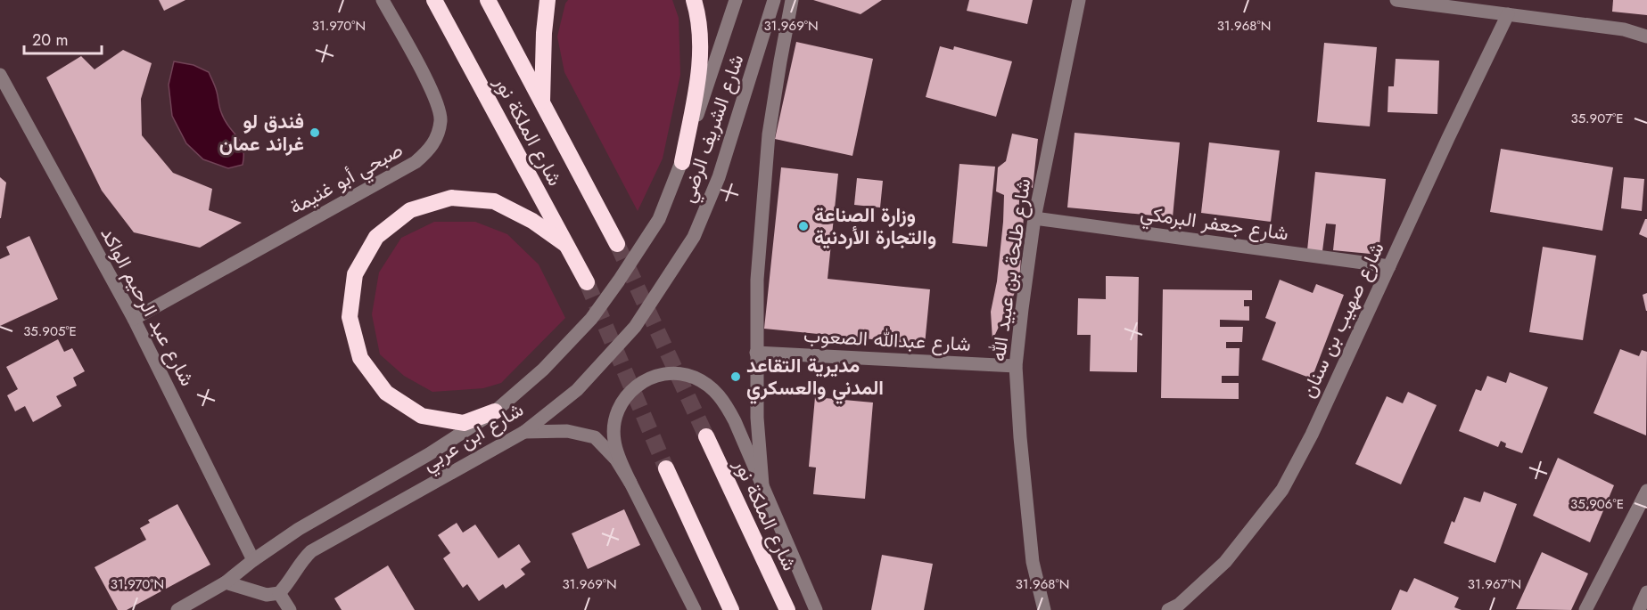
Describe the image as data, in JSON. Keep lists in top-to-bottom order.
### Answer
{
  "streets": {
    "highway": ["شارع الملكة نور"],
    "street": [
      "شارع الشريف الرضي",
      "صبحي أبو غنيمة",
      "شارع جعفر البرمكي",
      "شارع طلحة بن عبيد الله",
      "شارع عبد الرحيم الواكد",
      "شارع صهيب بن سنان",
      "شارع عبدالله الصعوب",
      "شارع ابن عربي"
    ]
  },
  "crossings": [
    ["شارع الشريف الرضي", "شارع ابن عربي"],
    ["صبحي أبو غنيمة", "شارع عبد الرحيم الواكد"],
    ["شارع جعفر البرمكي", "شارع طلحة بن عبيد الله"],
    ["شارع جعفر البرمكي", "شارع صهيب بن سنان"],
    ["شارع طلحة بن عبيد الله", "شارع عبدالله الصعوب"],
    ["شارع عبد الرحيم الواكد", "شارع ابن عربي"]
  ],
  "places": ["فندق لو غراند عمان", "وزارة الصناعة والتجارة الأردنية", "مديرية التقاعد المدني والعسكري"],
  "scale_bar": "20 m",
  "coordinates": [
    "31.970°N",
    "31.969°N",
    "31.968°N",
    "35.907°E",
    "35.905°E",
    "35.906°E",
    "31.967°N"
  ]
}
